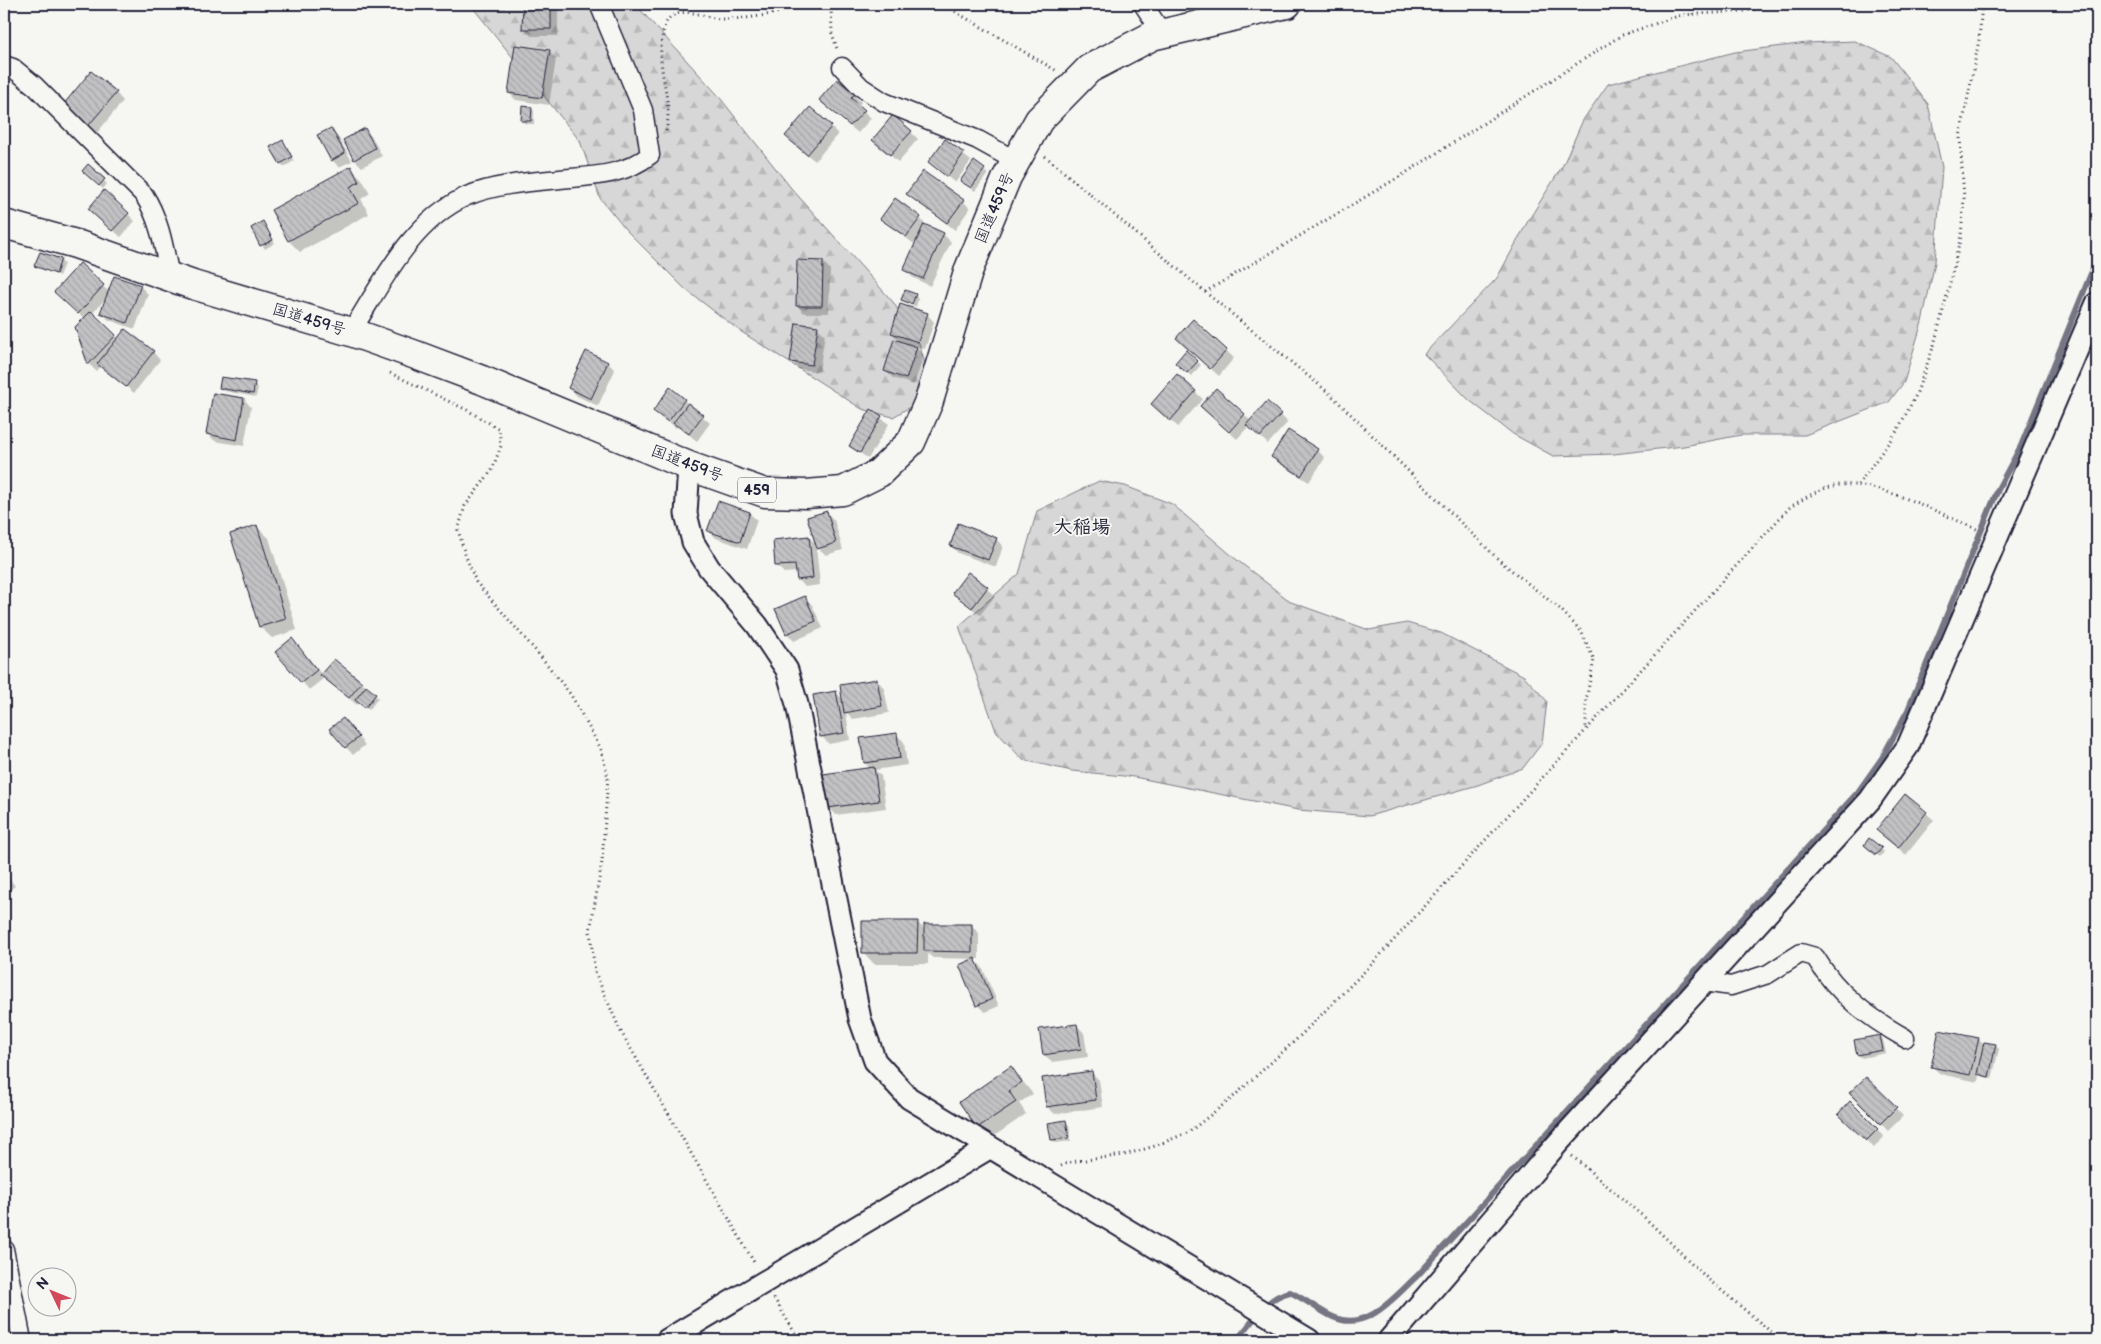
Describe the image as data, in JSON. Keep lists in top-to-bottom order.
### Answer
{
  "streets": {
    "highway": ["国道459号", "459"]
  },
  "districts": ["大稲場"],
  "north": "top left"
}
